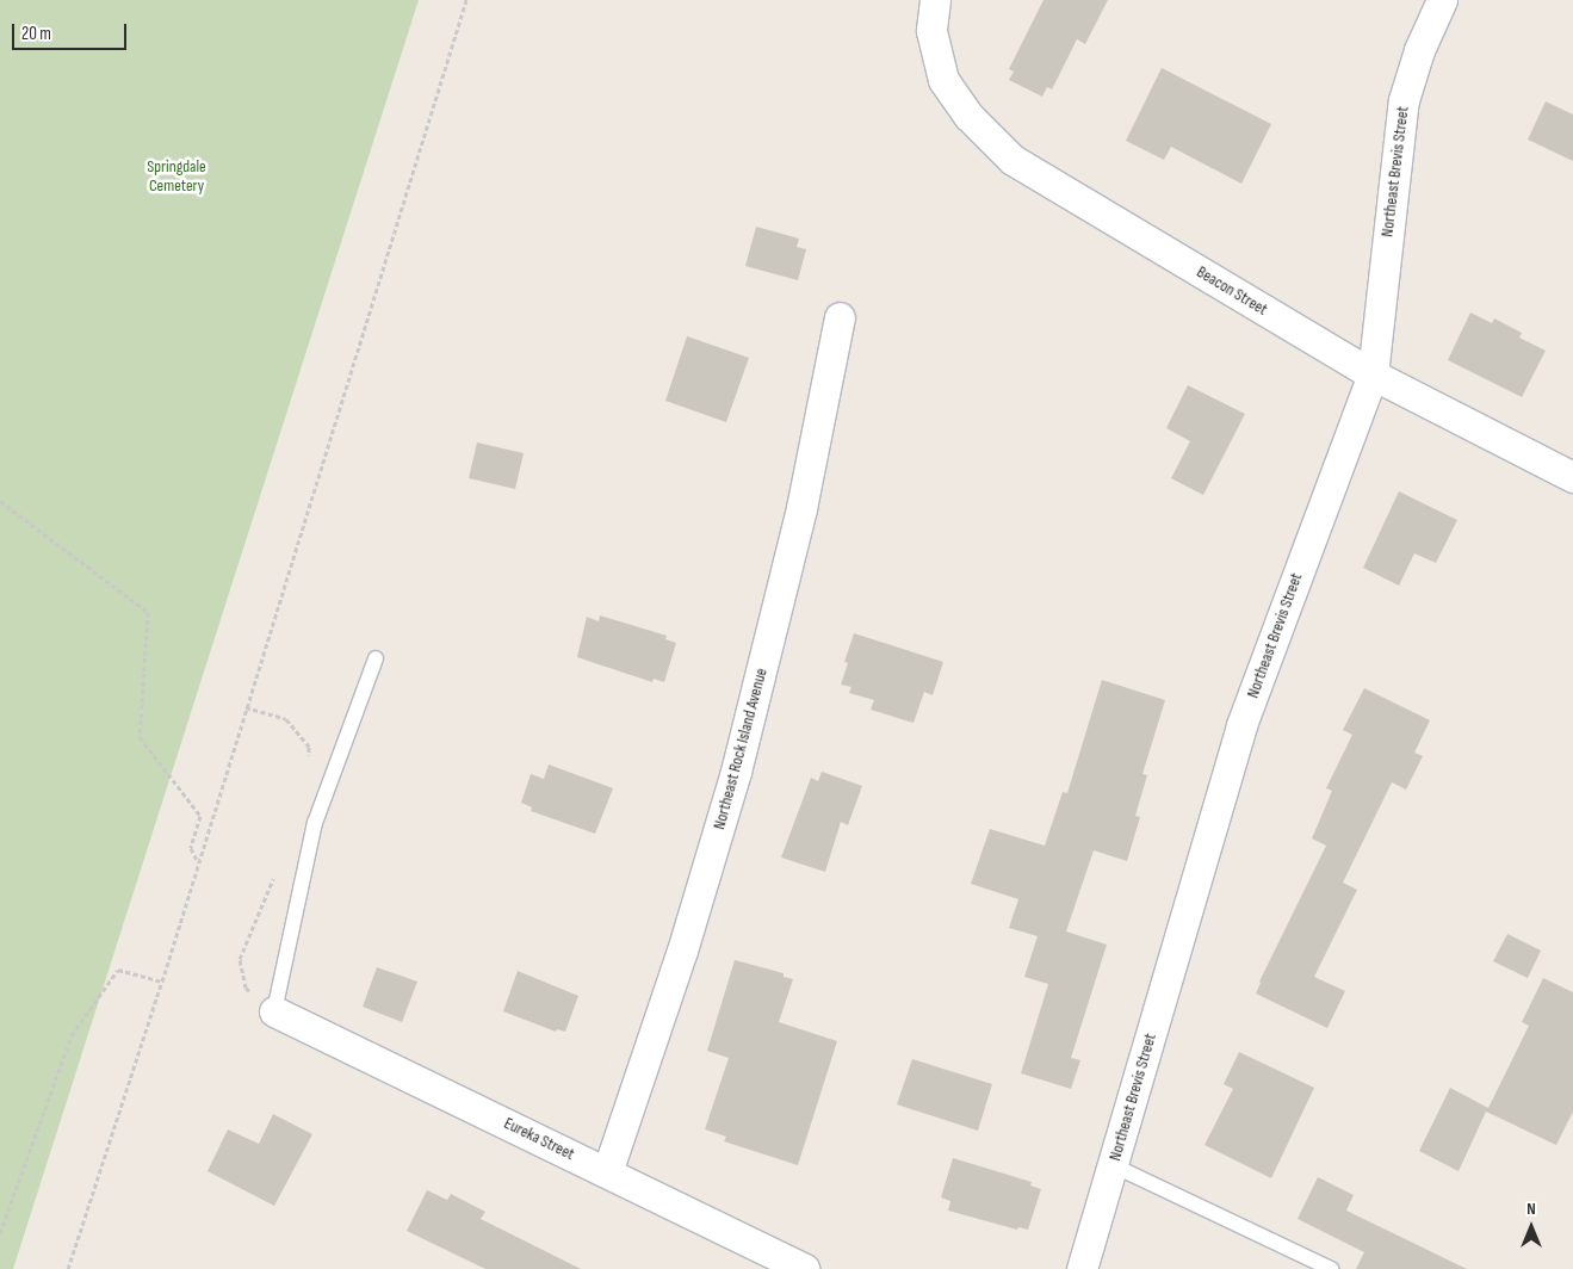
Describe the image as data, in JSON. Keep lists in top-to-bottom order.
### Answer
{
  "streets": {
    "street": [
      "Northeast Brevis Street",
      "Beacon Street",
      "Northeast Rock Island Avenue",
      "Eureka Street"
    ]
  },
  "crossings": [
    ["Northeast Brevis Street", "Beacon Street"],
    ["Northeast Rock Island Avenue", "Eureka Street"]
  ],
  "parks": ["Springdale Cemetery"],
  "scale_bar": "20 m",
  "north": "top"
}
